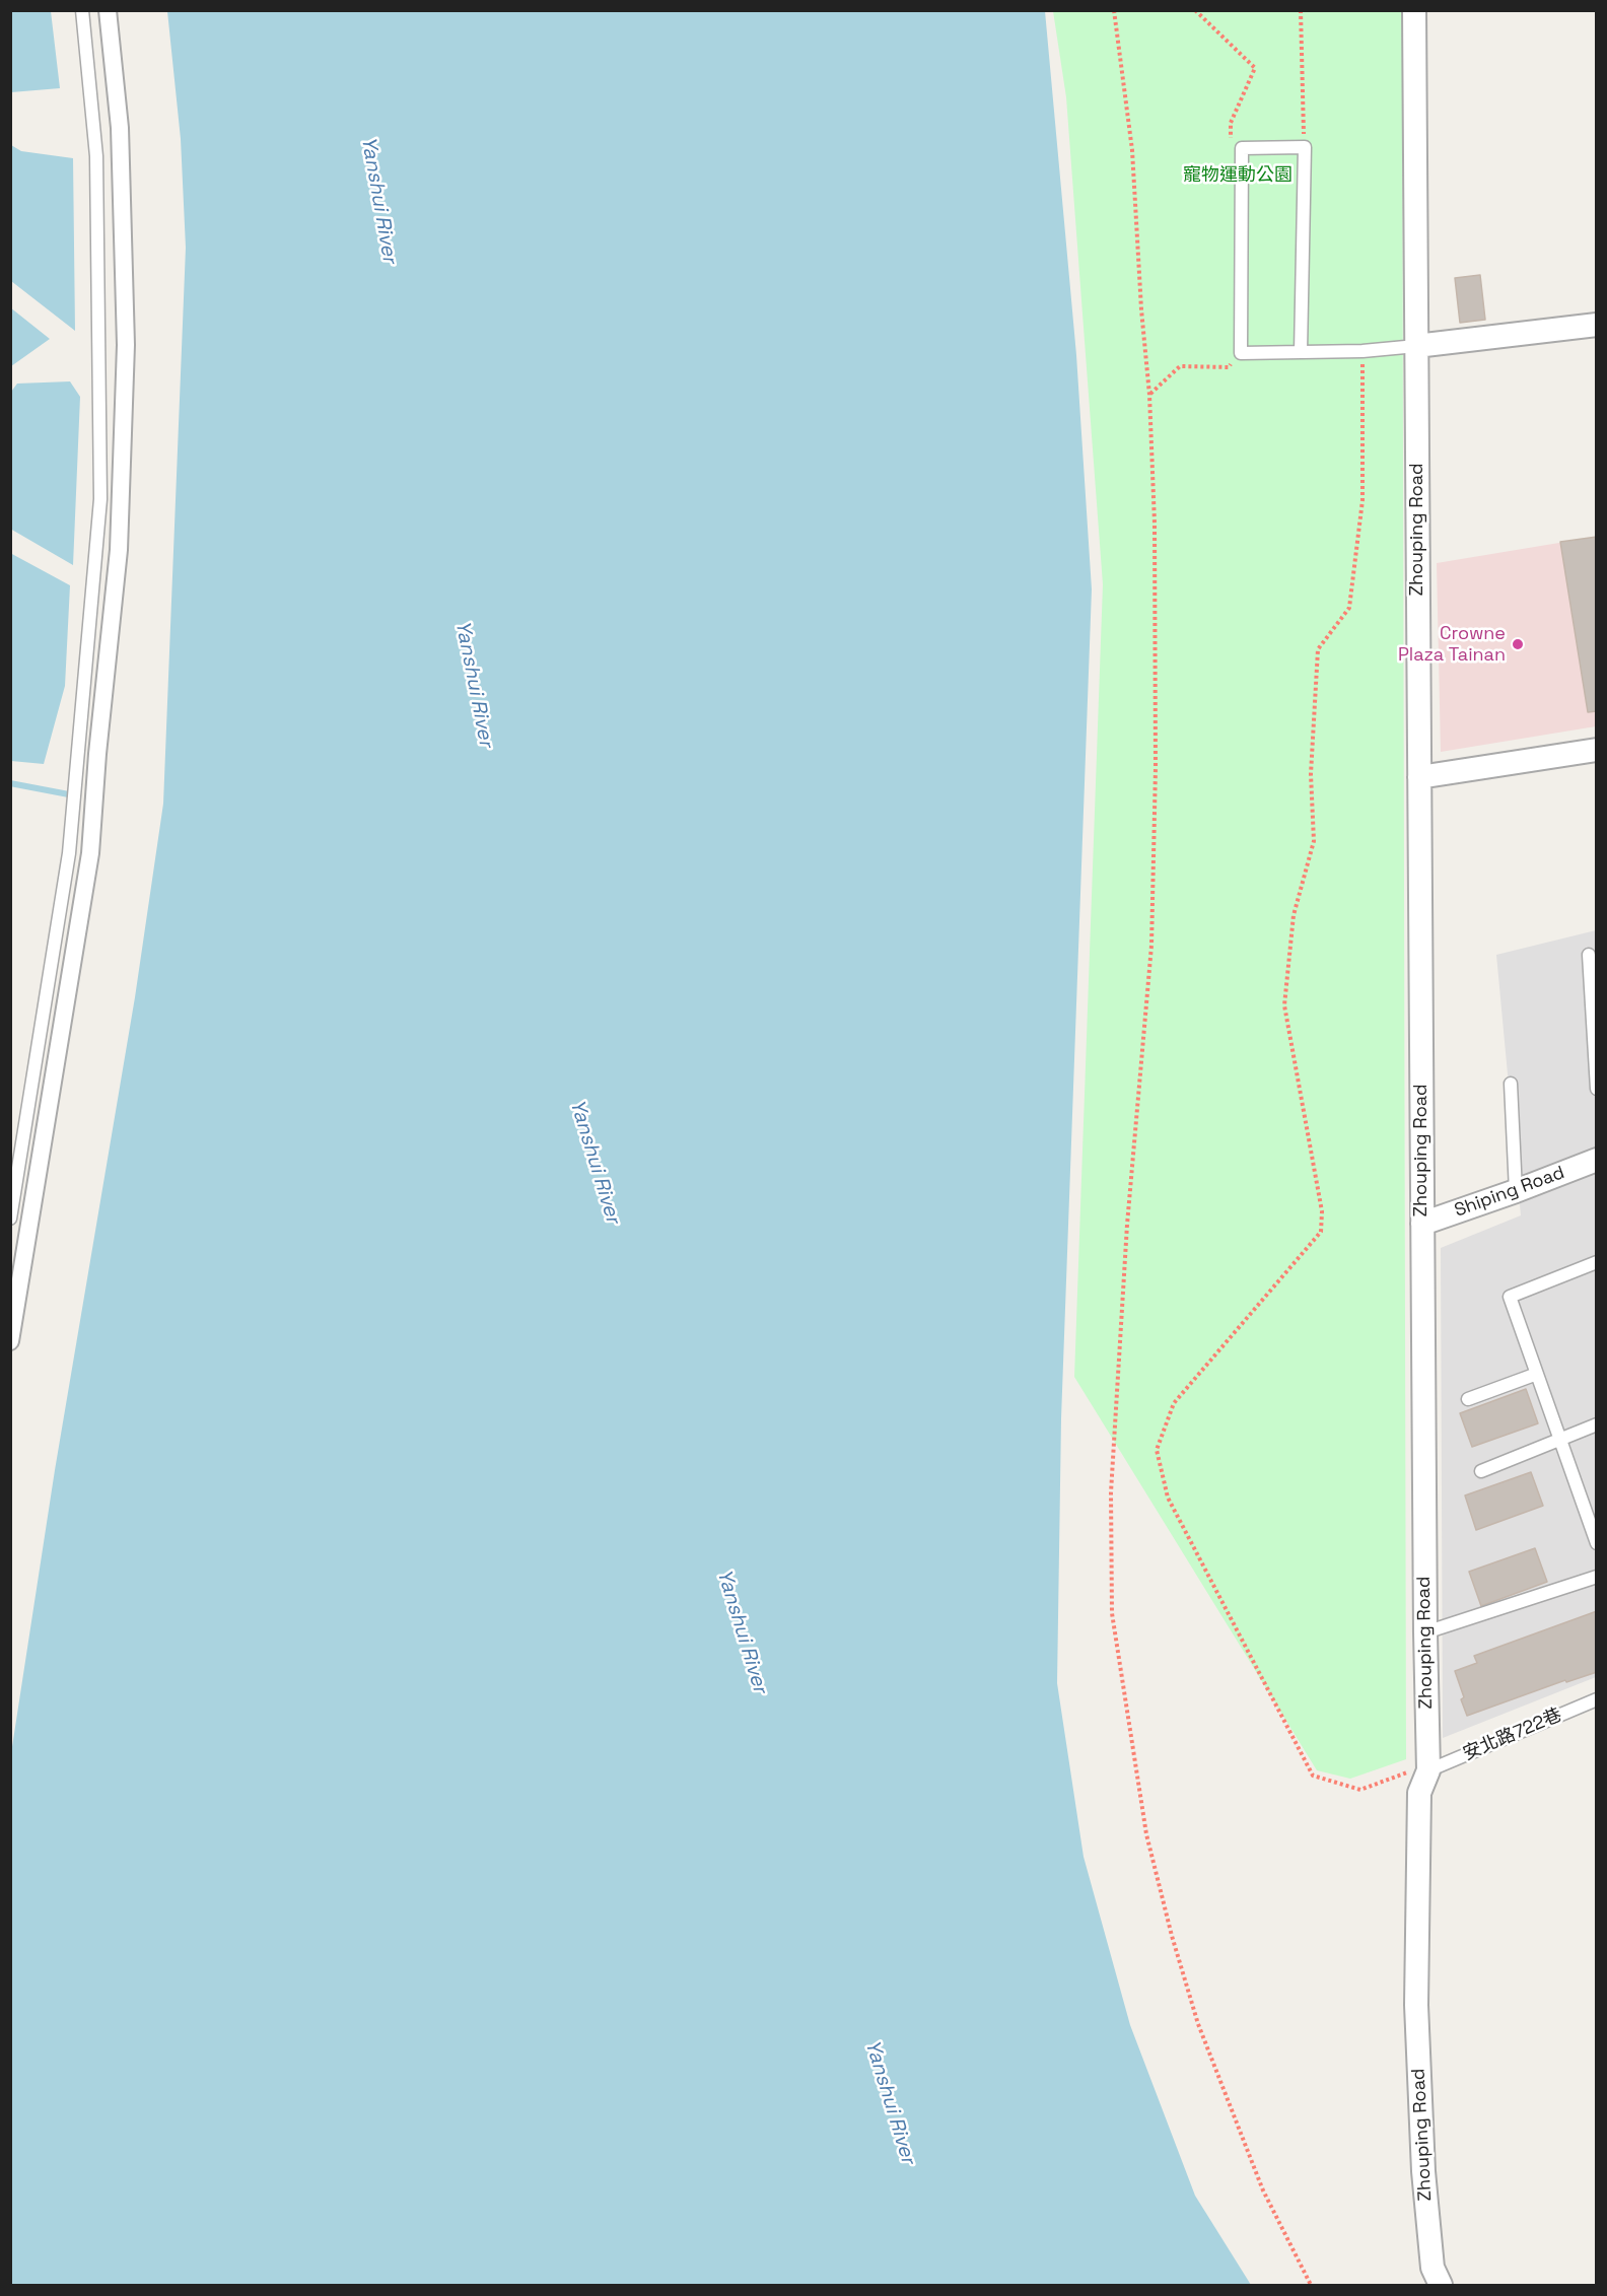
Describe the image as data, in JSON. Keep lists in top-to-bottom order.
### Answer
{
  "streets": {
    "street": ["Zhouping Road", "Shiping Road"],
    "lane": ["安北路722巷"]
  },
  "crossings": [
    ["Zhouping Road", "Shiping Road"],
    ["Zhouping Road", "安北路722巷"]
  ],
  "water": ["Yanshui River"],
  "parks": ["寵物運動公園"],
  "places": ["Crowne Plaza Tainan"]
}
